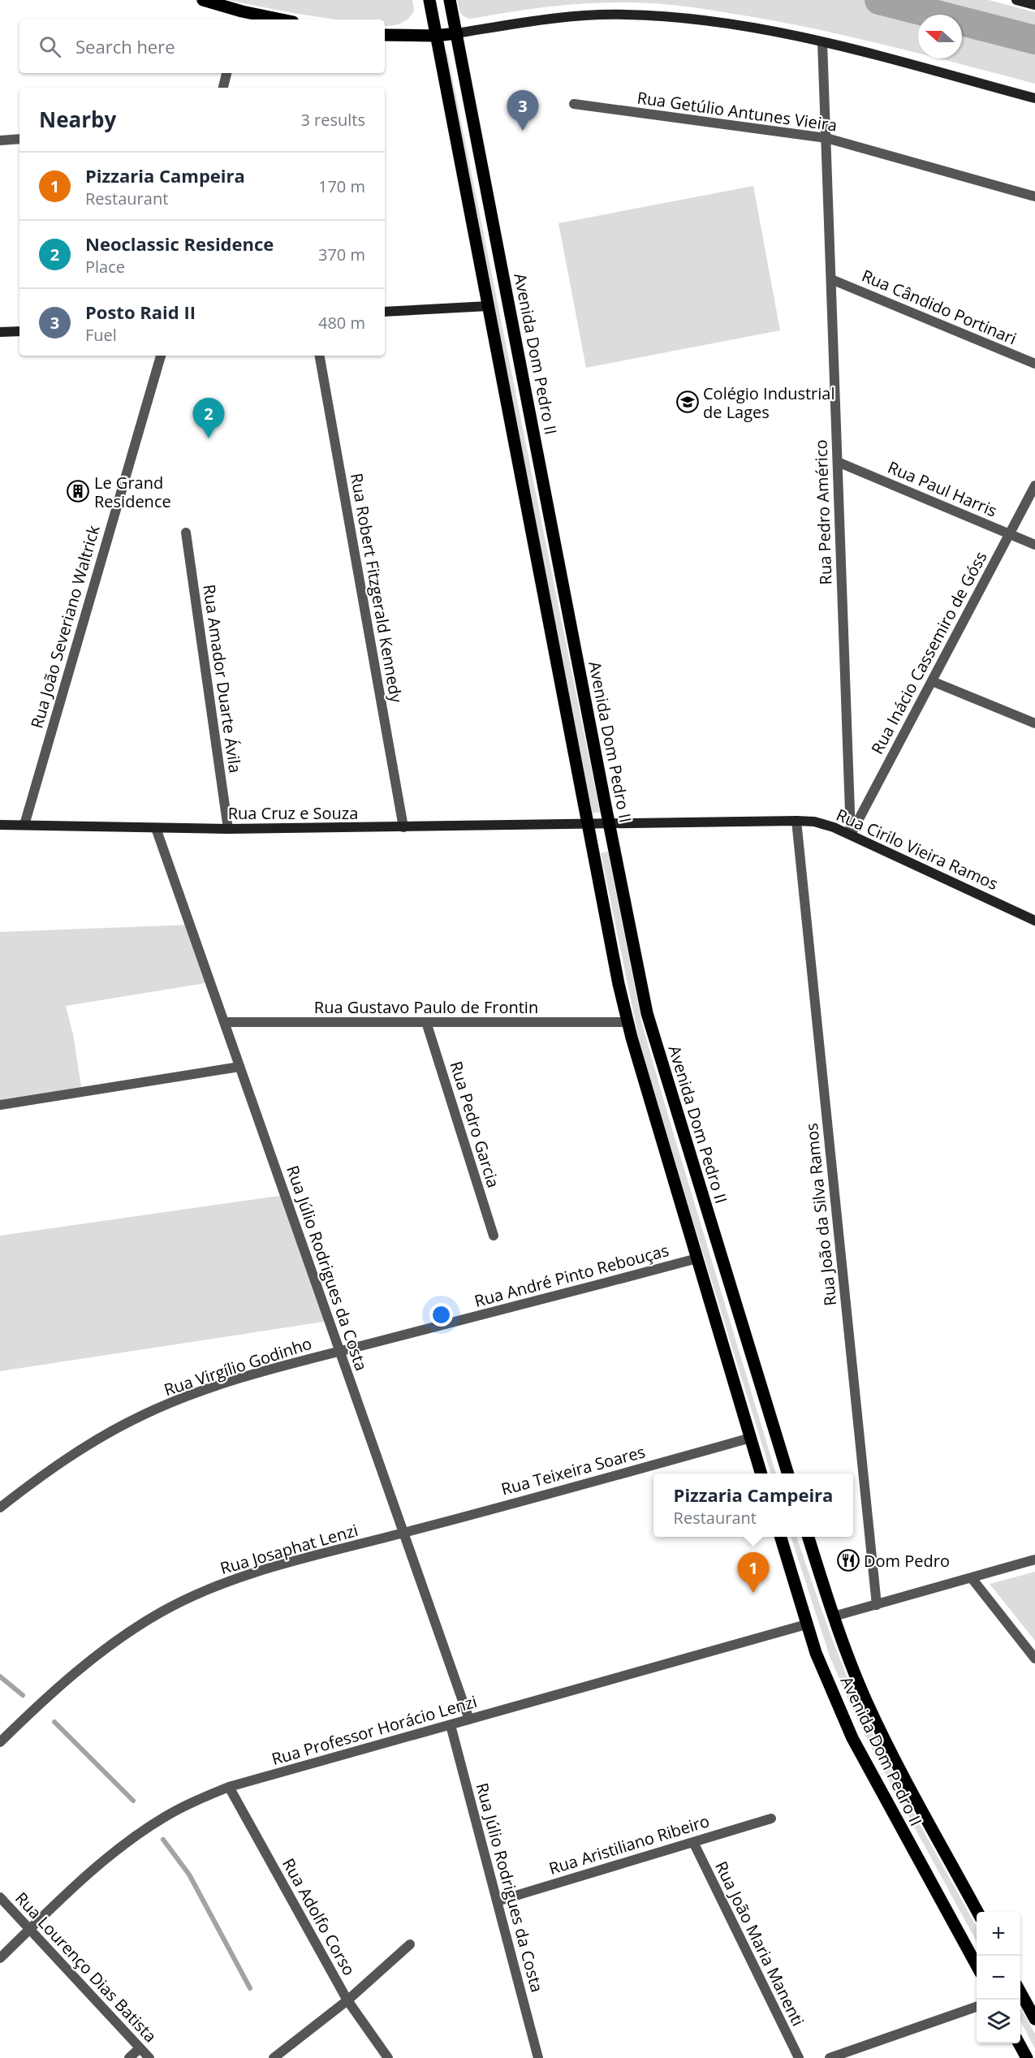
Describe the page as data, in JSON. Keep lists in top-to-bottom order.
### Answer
{
  "streets": {
    "main road": ["Avenida Dom Pedro II", "Rua Cruz e Souza", "Rua Cirilo Vieira Ramos"],
    "street": [
      "Rua Getúlio Antunes Vieira",
      "Rua Cândido Portinari",
      "Rua Paul Harris",
      "Rua Pedro Américo",
      "Rua Robert Fitzgerald Kennedy",
      "Rua João Severiano Waltrick",
      "Rua Inácio Cassemiro de Góss",
      "Rua Amador Duarte Ávila",
      "Rua Gustavo Paulo de Frontin",
      "Rua Pedro Garcia",
      "Rua João da Silva Ramos",
      "Rua Júlio Rodrigues da Costa",
      "Rua André Pinto Rebouças",
      "Rua Virgílio Godinho",
      "Rua Teixeira Soares",
      "Rua Josaphat Lenzi",
      "Rua Professor Horácio Lenzi",
      "Rua Aristiliano Ribeiro",
      "Rua Adolfo Corso",
      "Rua João Maria Manenti",
      "Rua Lourenço Dias Batista"
    ]
  },
  "crossings": [
    ["Rua Getúlio Antunes Vieira", "Rua Pedro Américo"],
    ["Rua Cândido Portinari", "Rua Pedro Américo"],
    ["Avenida Dom Pedro II", "Rua Cirilo Vieira Ramos"],
    ["Avenida Dom Pedro II", "Rua Professor Horácio Lenzi"],
    ["Rua Paul Harris", "Rua Pedro Américo"],
    ["Rua Paul Harris", "Rua Inácio Cassemiro de Góss"],
    ["Rua Pedro Américo", "Rua Inácio Cassemiro de Góss"],
    ["Rua Pedro Américo", "Rua Cirilo Vieira Ramos"],
    ["Rua Robert Fitzgerald Kennedy", "Rua Cruz e Souza"],
    ["Rua João Severiano Waltrick", "Rua Cruz e Souza"],
    ["Rua Inácio Cassemiro de Góss", "Rua Cirilo Vieira Ramos"],
    ["Rua Amador Duarte Ávila", "Rua Cruz e Souza"],
    ["Rua Cruz e Souza", "Rua Cirilo Vieira Ramos"],
    ["Rua Cruz e Souza", "Rua Júlio Rodrigues da Costa"],
    ["Rua Cirilo Vieira Ramos", "Rua João da Silva Ramos"],
    ["Rua Gustavo Paulo de Frontin", "Rua Pedro Garcia"],
    ["Rua Gustavo Paulo de Frontin", "Rua Júlio Rodrigues da Costa"],
    ["Rua Júlio Rodrigues da Costa", "Rua André Pinto Rebouças"],
    ["Rua Júlio Rodrigues da Costa", "Rua Virgílio Godinho"],
    ["Rua Júlio Rodrigues da Costa", "Rua Teixeira Soares"],
    ["Rua Júlio Rodrigues da Costa", "Rua Josaphat Lenzi"],
    ["Rua Júlio Rodrigues da Costa", "Rua Professor Horácio Lenzi"],
    ["Rua Júlio Rodrigues da Costa", "Rua Aristiliano Ribeiro"],
    ["Rua André Pinto Rebouças", "Rua Virgílio Godinho"],
    ["Rua Teixeira Soares", "Rua Josaphat Lenzi"],
    ["Rua Professor Horácio Lenzi", "Rua Adolfo Corso"],
    ["Rua Professor Horácio Lenzi", "Rua Lourenço Dias Batista"],
    ["Rua Aristiliano Ribeiro", "Rua João Maria Manenti"]
  ],
  "places": {
    "school or university": ["Colégio Industrial de Lages"],
    "building": ["Le Grand Residence"],
    "restaurant": ["Dom Pedro"]
  },
  "north": "left",
  "page": {
    "search": "Search here",
    "heading": ["Nearby", "3 results"],
    "pins": ["3", "2", "1"],
    "list": [
      {
        "mark": "1",
        "name": "Pizzaria Campeira",
        "note": "Restaurant",
        "value": "170 m"
      },
      {
        "mark": "2",
        "name": "Neoclassic Residence",
        "note": "Place",
        "value": "370 m"
      },
      {
        "mark": "3",
        "name": "Posto Raid II",
        "note": "Fuel",
        "value": "480 m"
      }
    ],
    "popup": ["Pizzaria Campeira", "Restaurant"],
    "map_buttons": ["+", "−"]
  }
}
